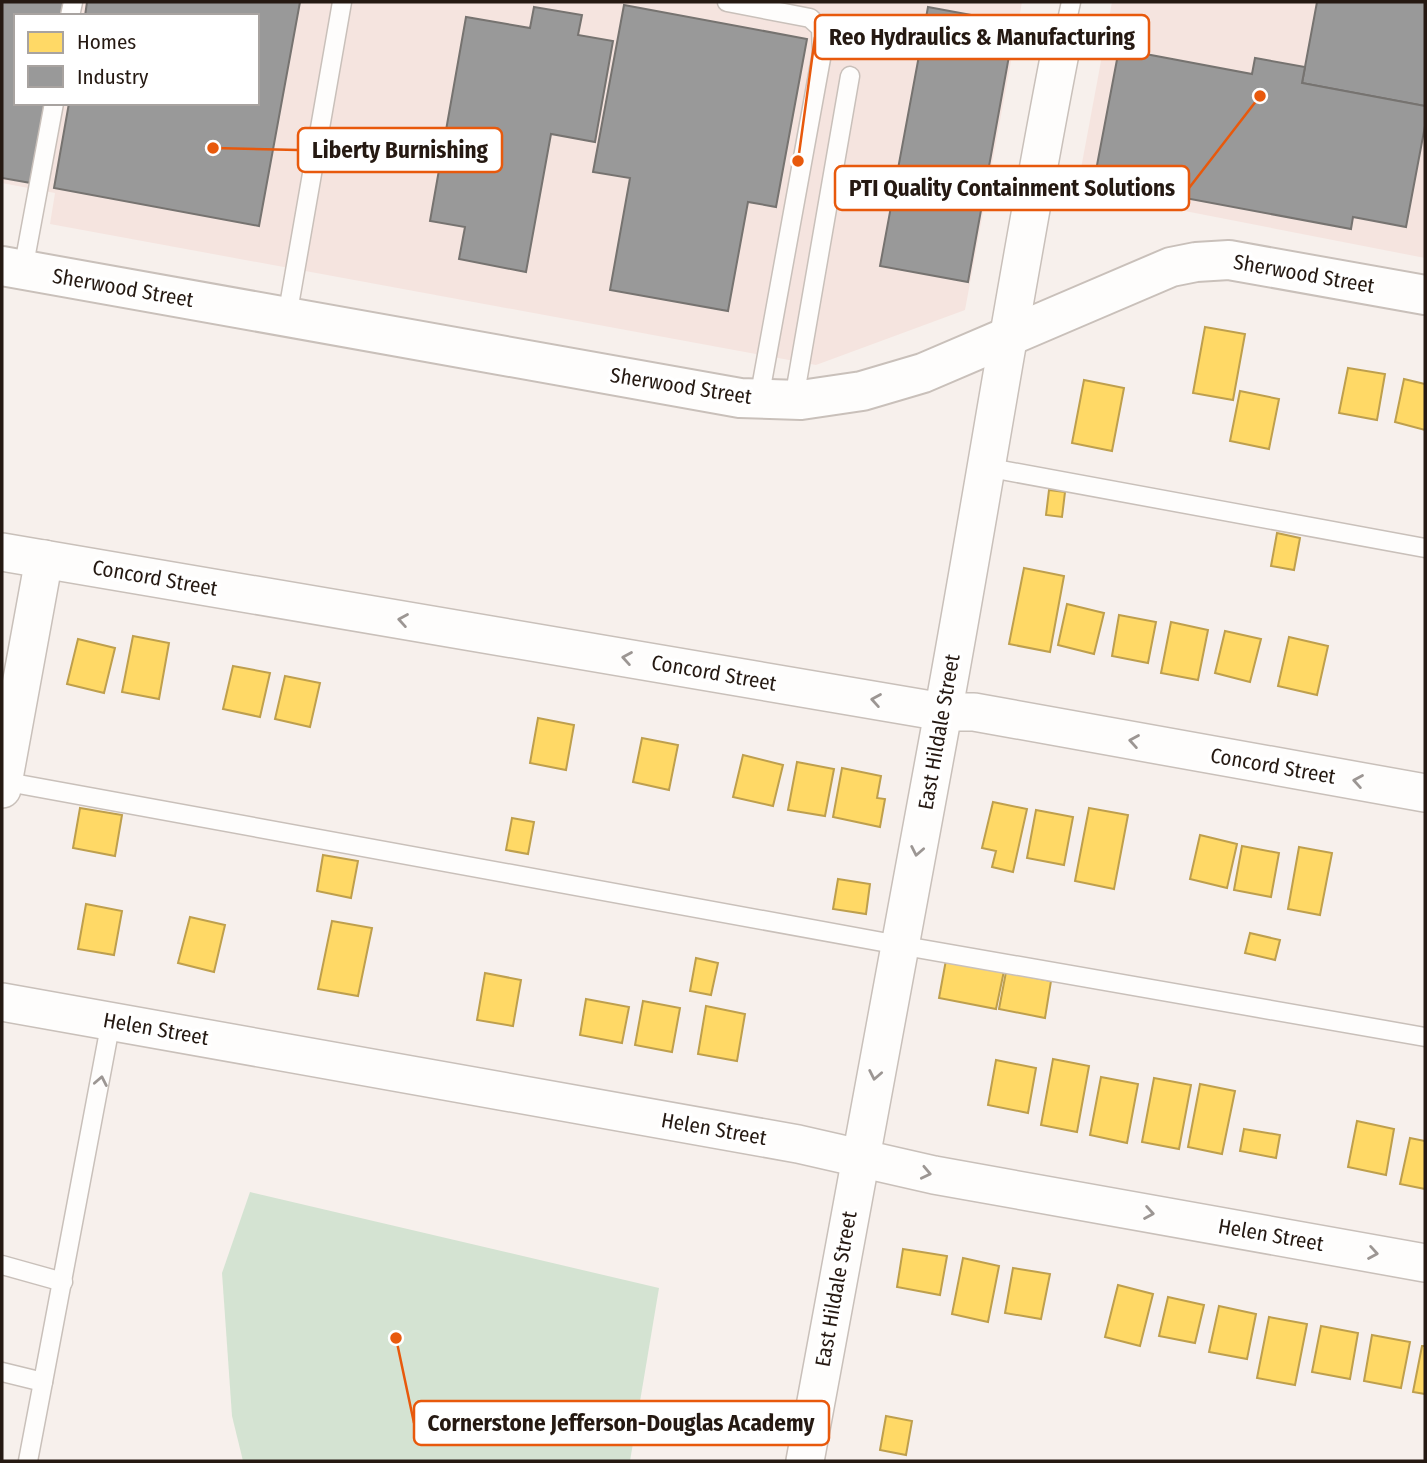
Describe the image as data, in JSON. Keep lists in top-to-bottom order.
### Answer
{
  "streets": {
    "street": [
      "Sherwood Street",
      "Concord Street",
      "East Hildale Street",
      "Helen Street"
    ]
  },
  "crossings": [
    ["Sherwood Street", "East Hildale Street"],
    ["Concord Street", "East Hildale Street"],
    ["East Hildale Street", "Helen Street"]
  ],
  "one_way": ["Concord Street", "Helen Street"],
  "places": [
    "PTI Quality Containment Solutions",
    "Liberty Burnishing",
    "Reo Hydraulics & Manufacturing",
    "Cornerstone Jefferson-Douglas Academy"
  ],
  "legend": ["Homes", "Industry"]
}
